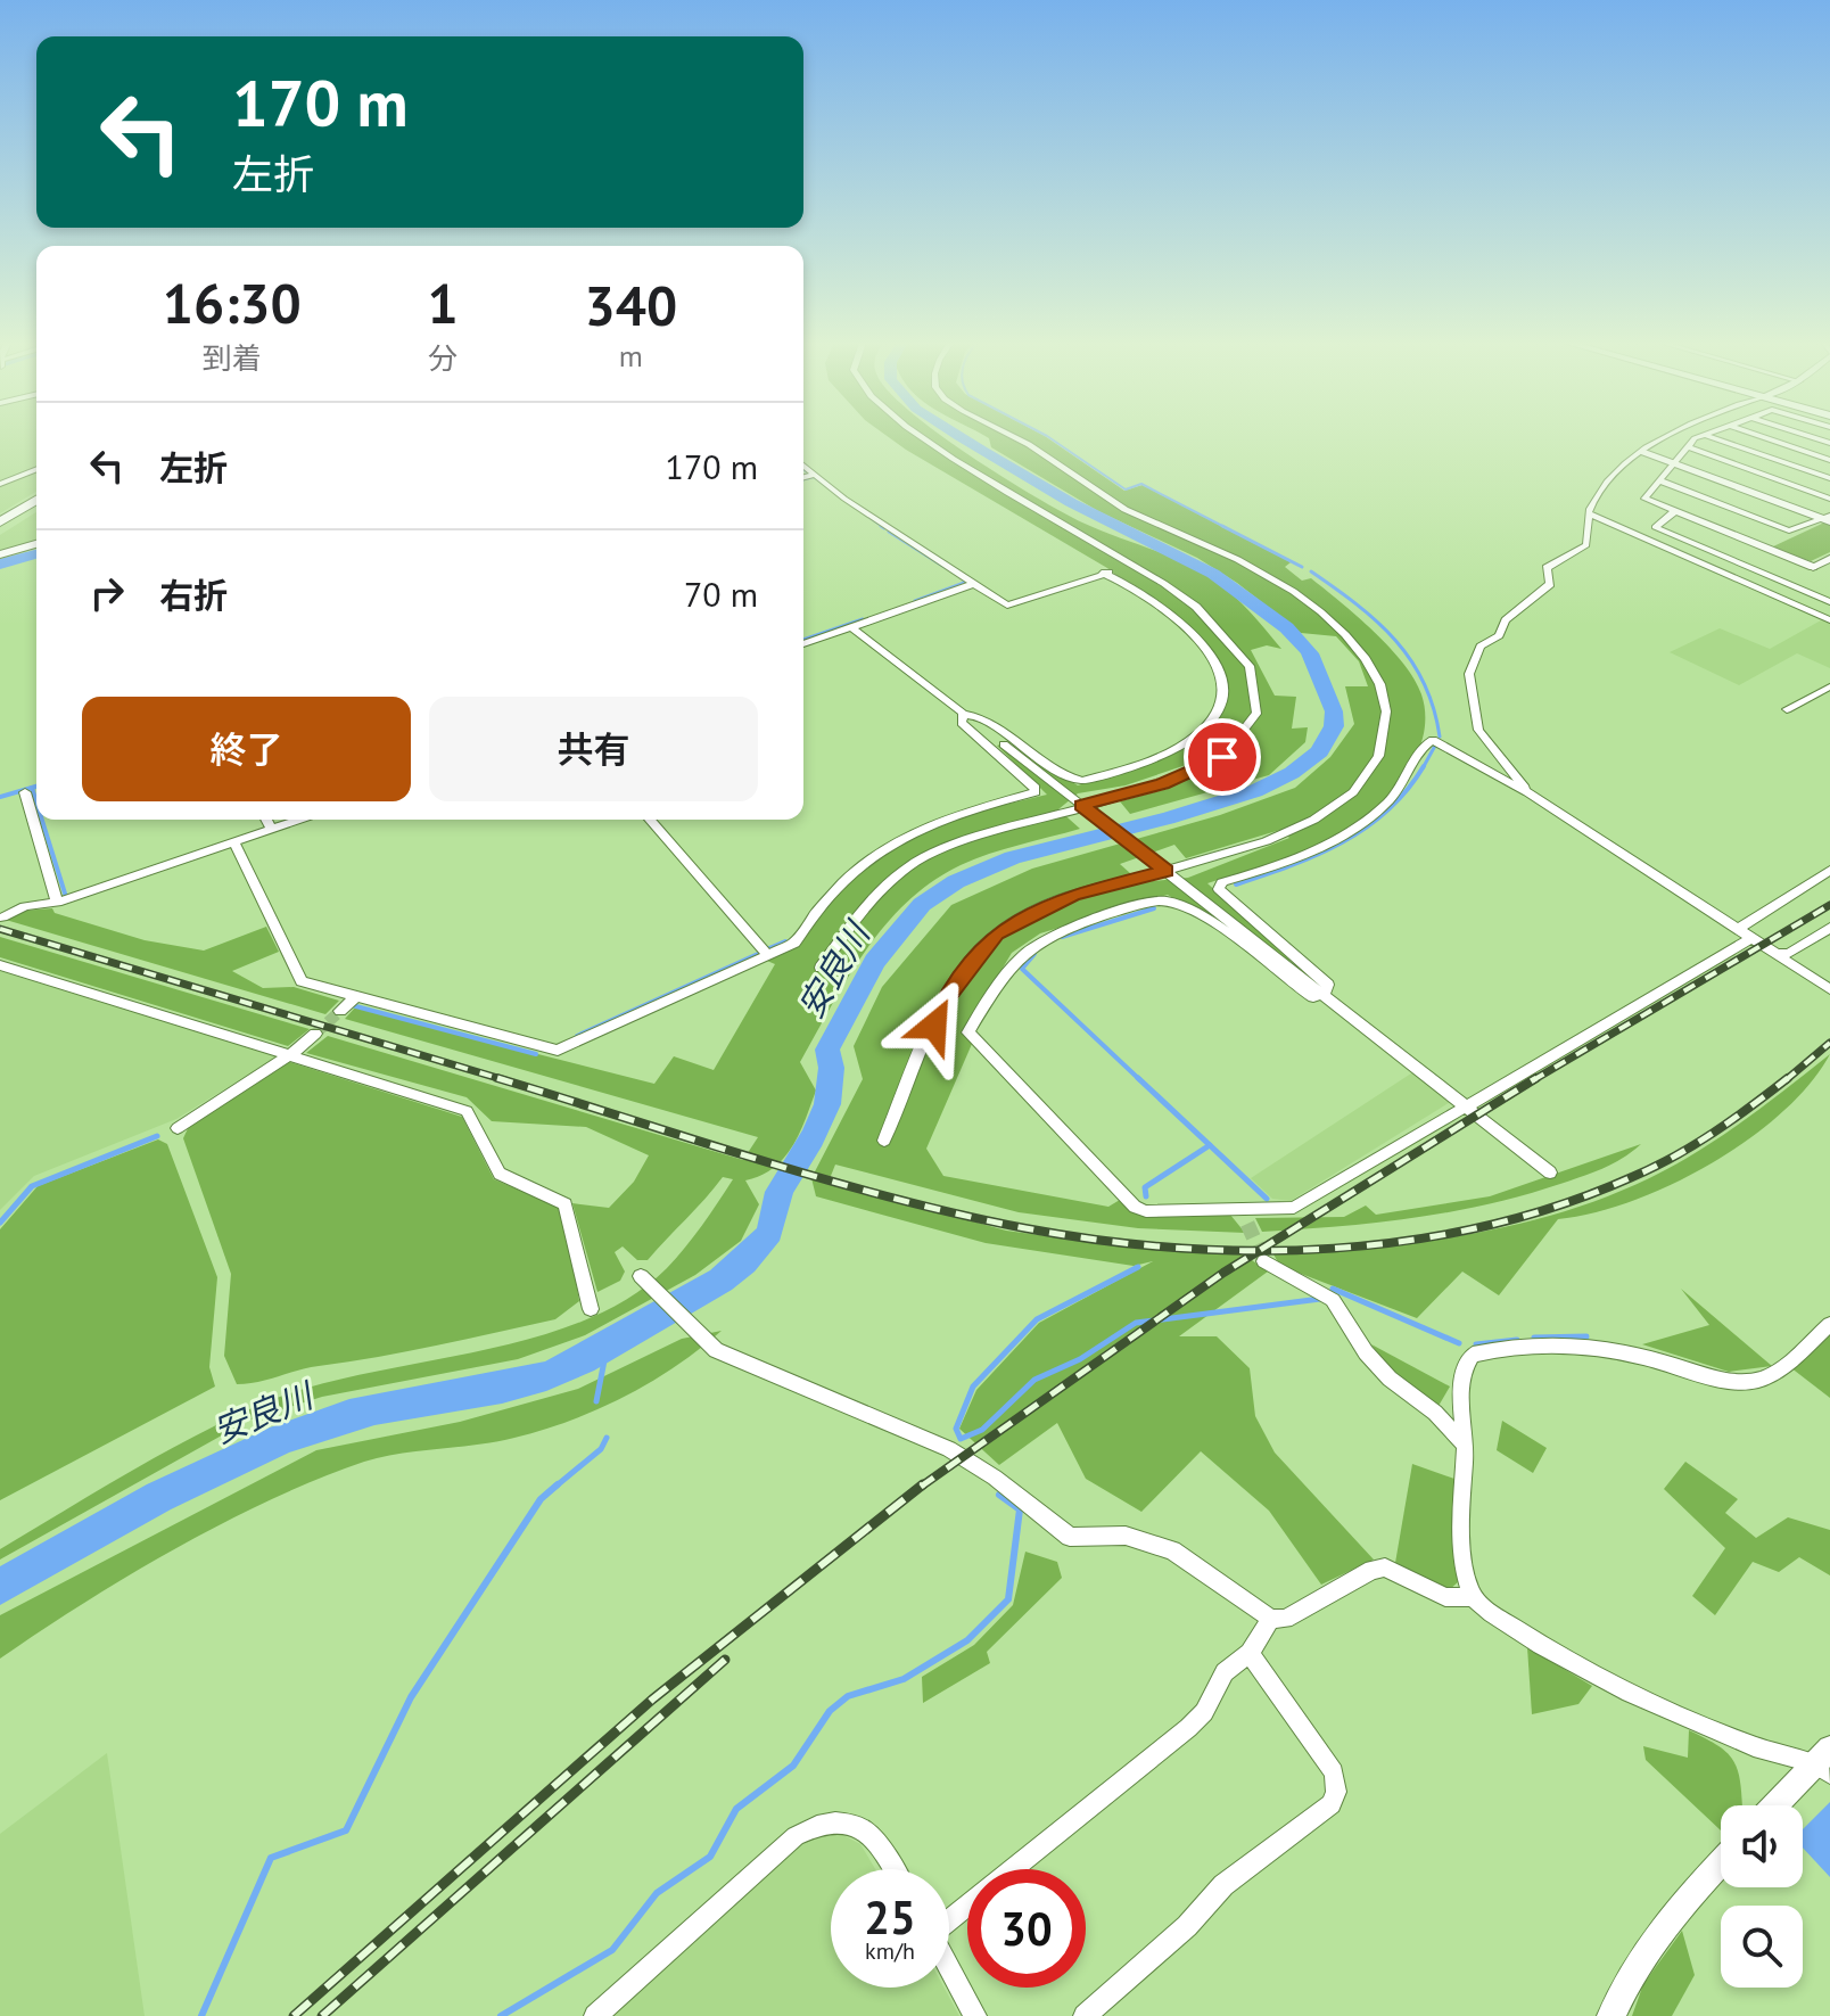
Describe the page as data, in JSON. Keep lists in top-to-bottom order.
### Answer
{
  "water": ["安良川"],
  "page": {
    "turn": ["170 m", "左折"],
    "eta": [
      "16:30",
      "到着",
      "1",
      "分",
      "340",
      "m"
    ],
    "list": [
      {
        "name": "左折",
        "value": "170 m"
      },
      {
        "name": "右折",
        "value": "70 m"
      }
    ],
    "buttons": ["終了", "共有"],
    "speed": "25 km/h",
    "limit": "30"
  }
}
